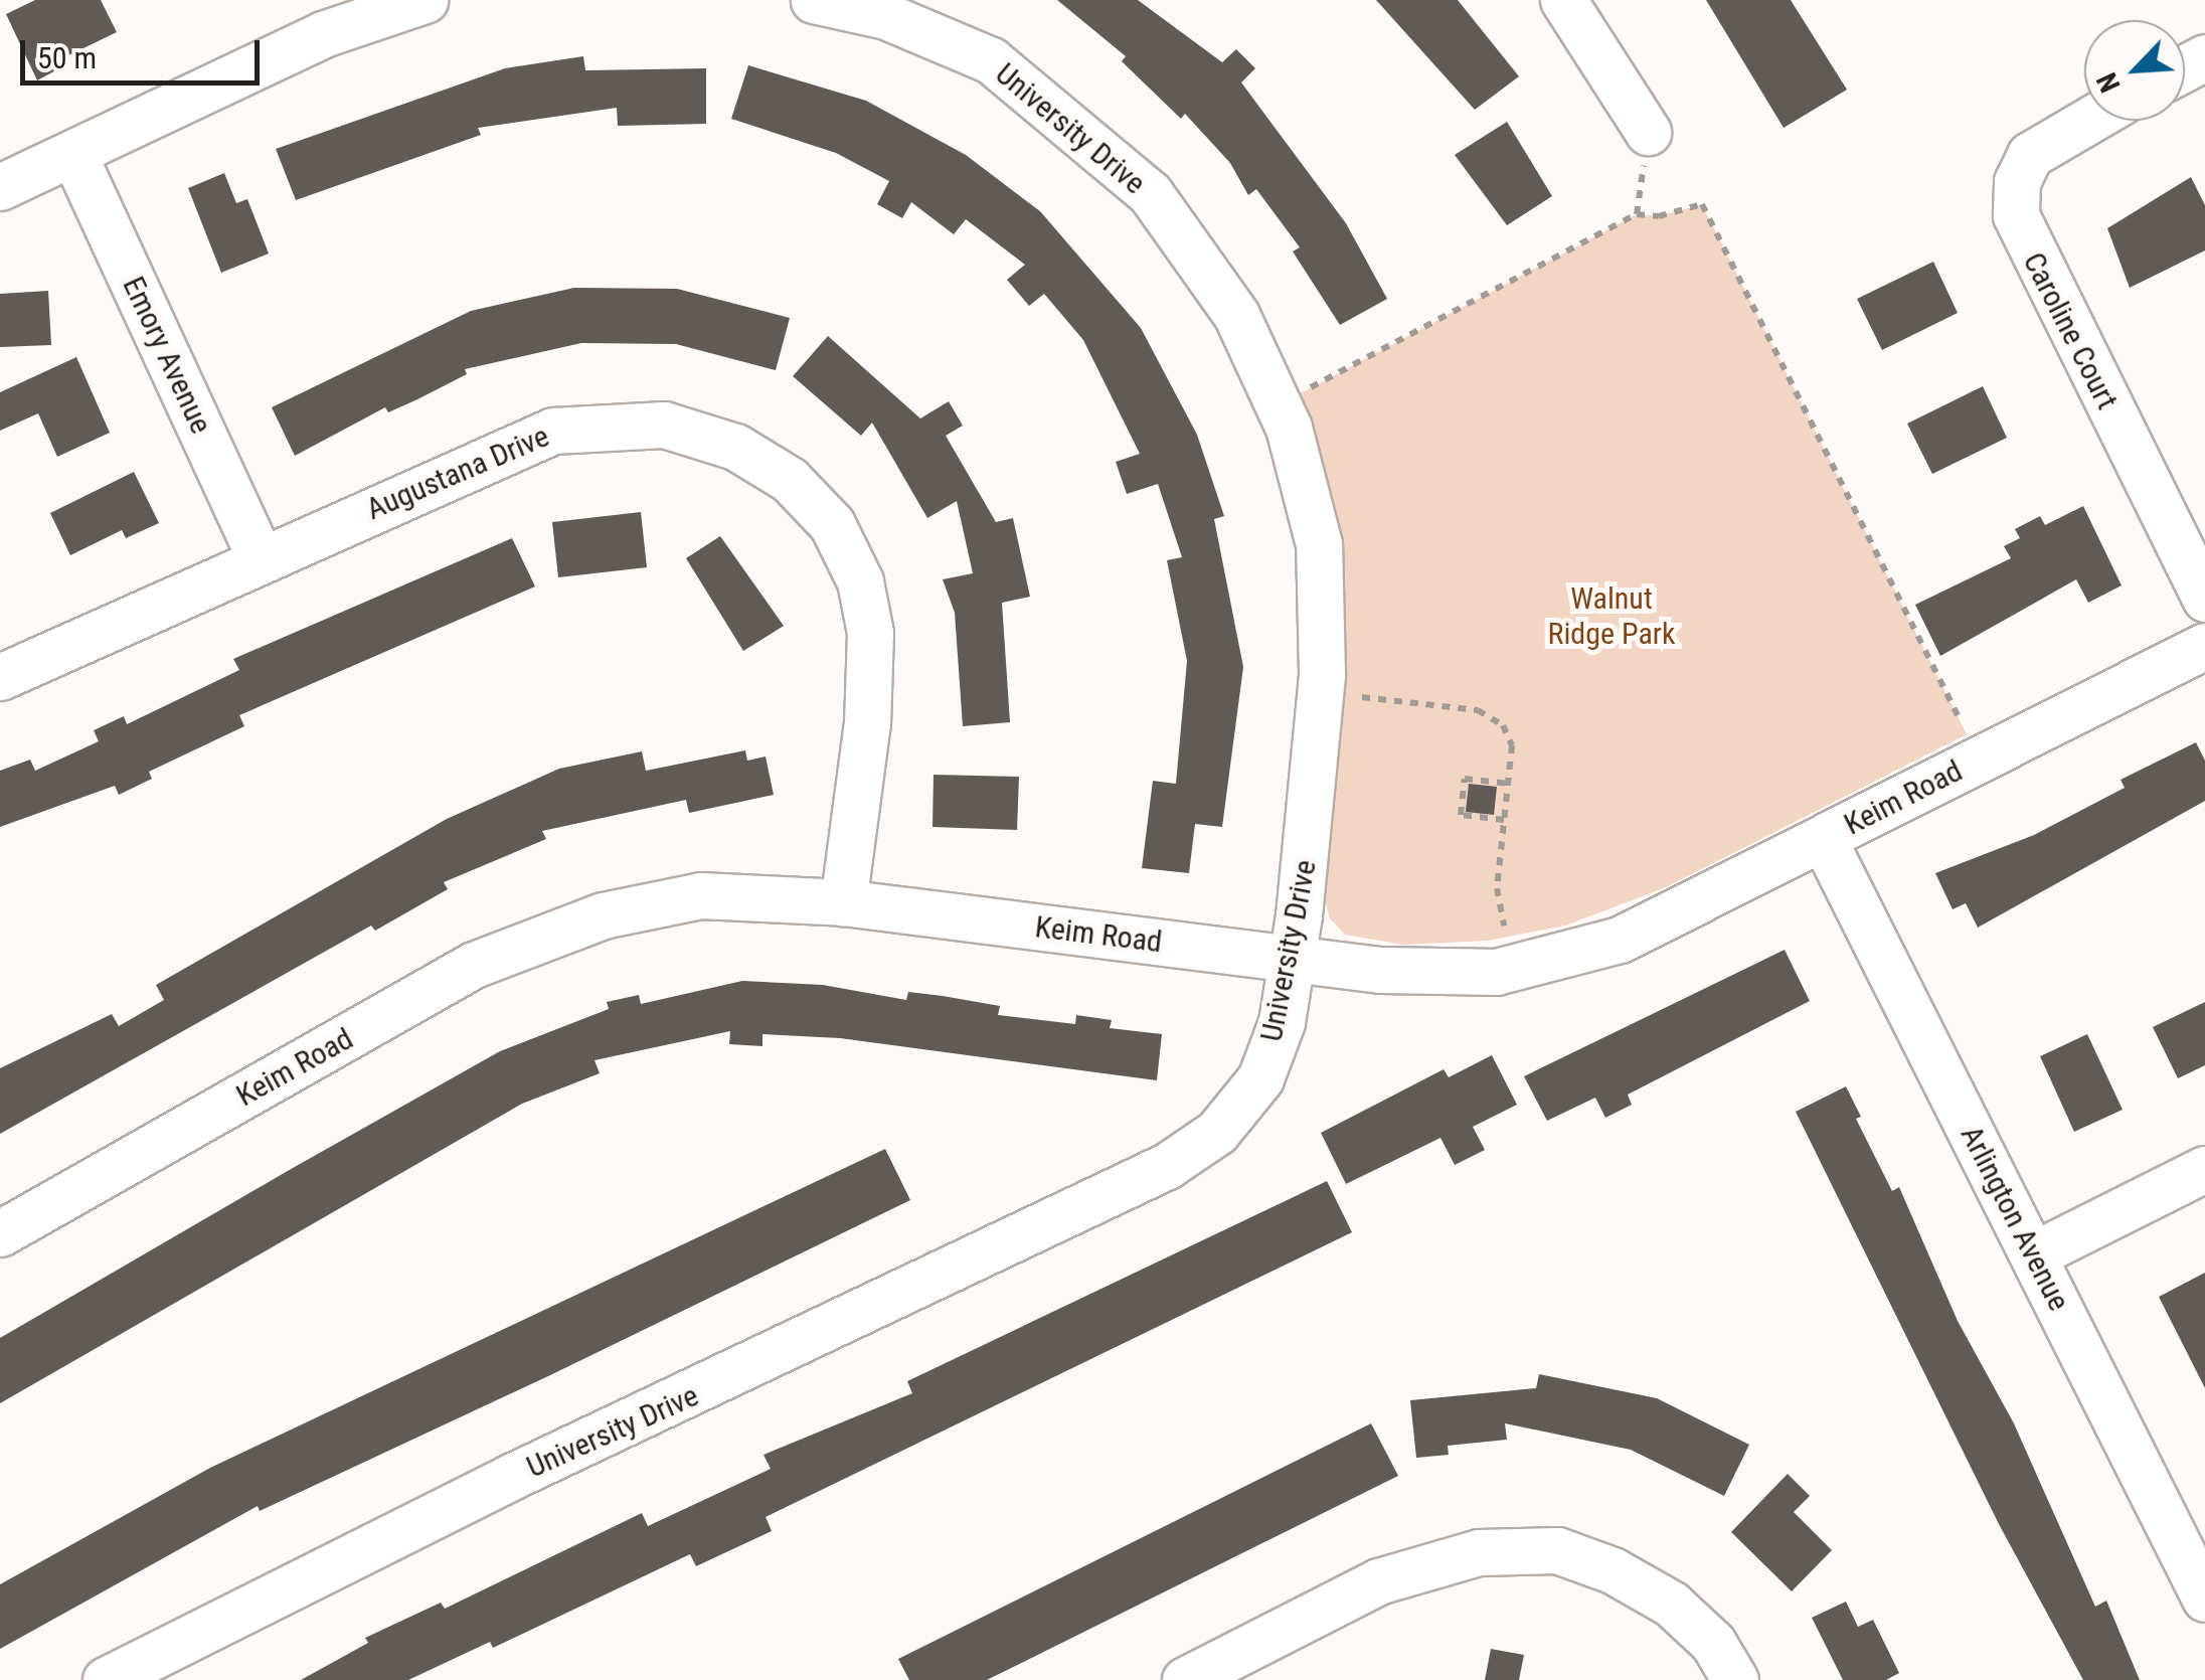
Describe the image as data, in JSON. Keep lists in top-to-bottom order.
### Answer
{
  "streets": {
    "street": [
      "University Drive",
      "Caroline Court",
      "Emory Avenue",
      "Augustana Drive",
      "Keim Road",
      "Arlington Avenue"
    ]
  },
  "crossings": [
    ["University Drive", "Keim Road"],
    ["Emory Avenue", "Augustana Drive"],
    ["Augustana Drive", "Keim Road"],
    ["Keim Road", "Arlington Avenue"]
  ],
  "parks": ["Walnut Ridge Park"],
  "scale_bar": "50 m",
  "north": "bottom left"
}
